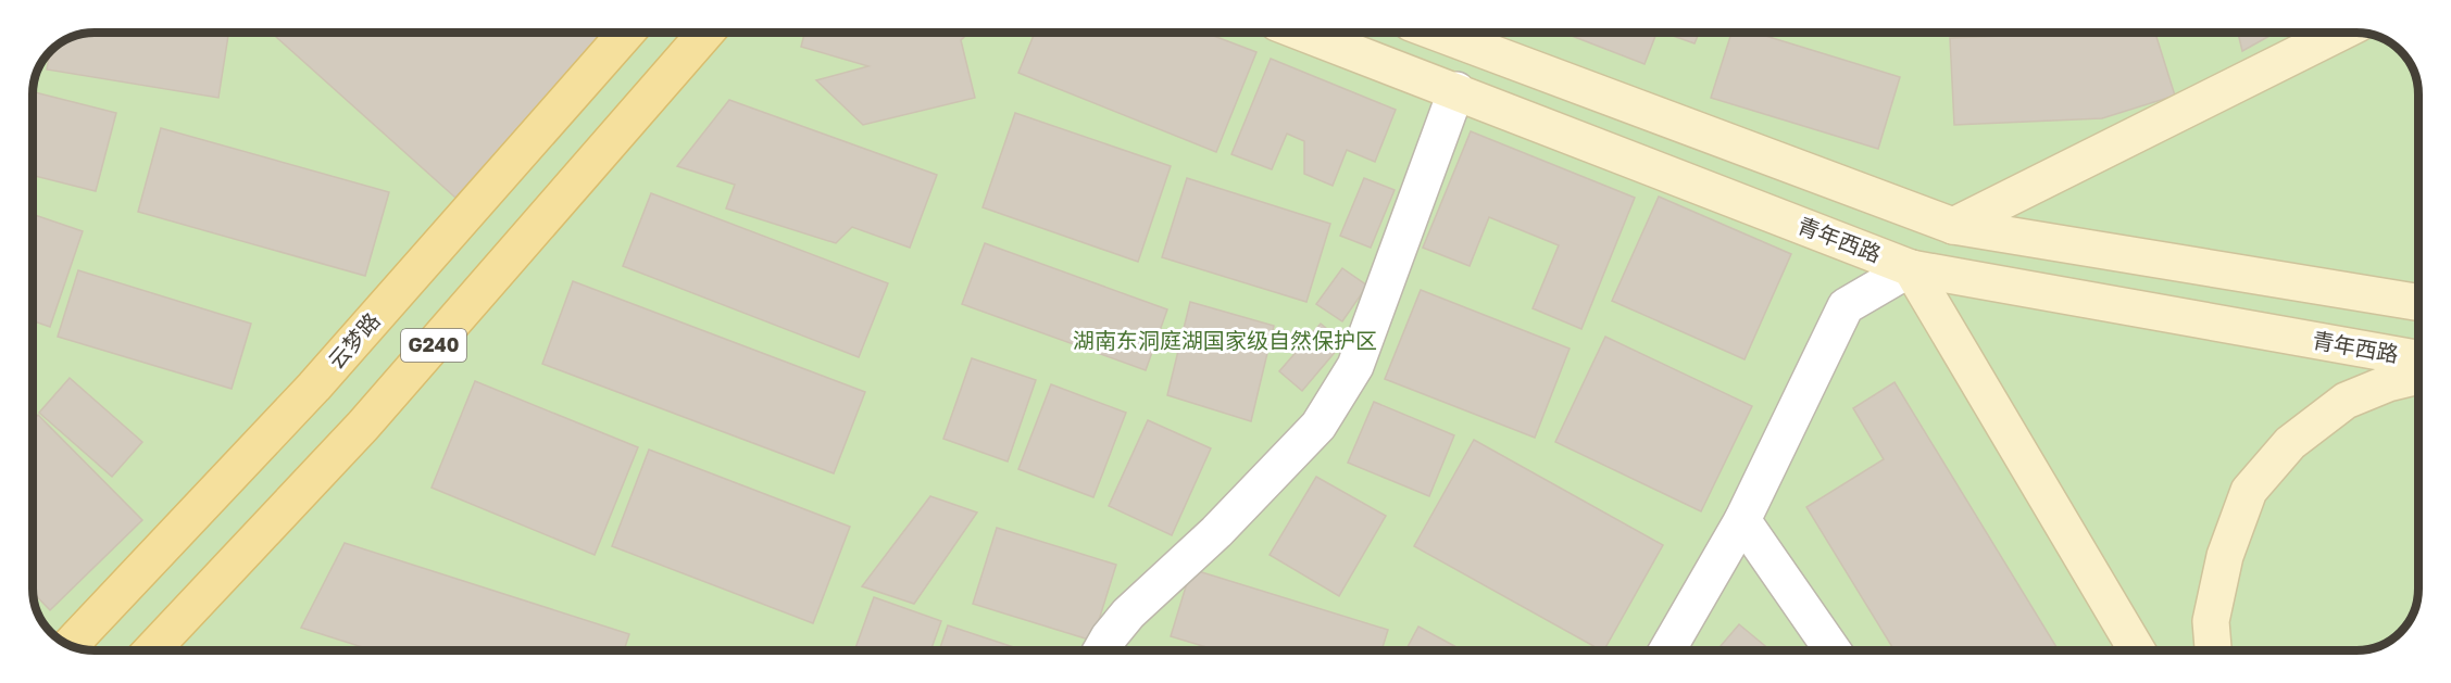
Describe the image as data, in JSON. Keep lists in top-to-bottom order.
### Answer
{
  "streets": {
    "main road": ["青年西路", "云梦路", "G240"]
  },
  "parks": ["湖南东洞庭湖国家级自然保护区"]
}
